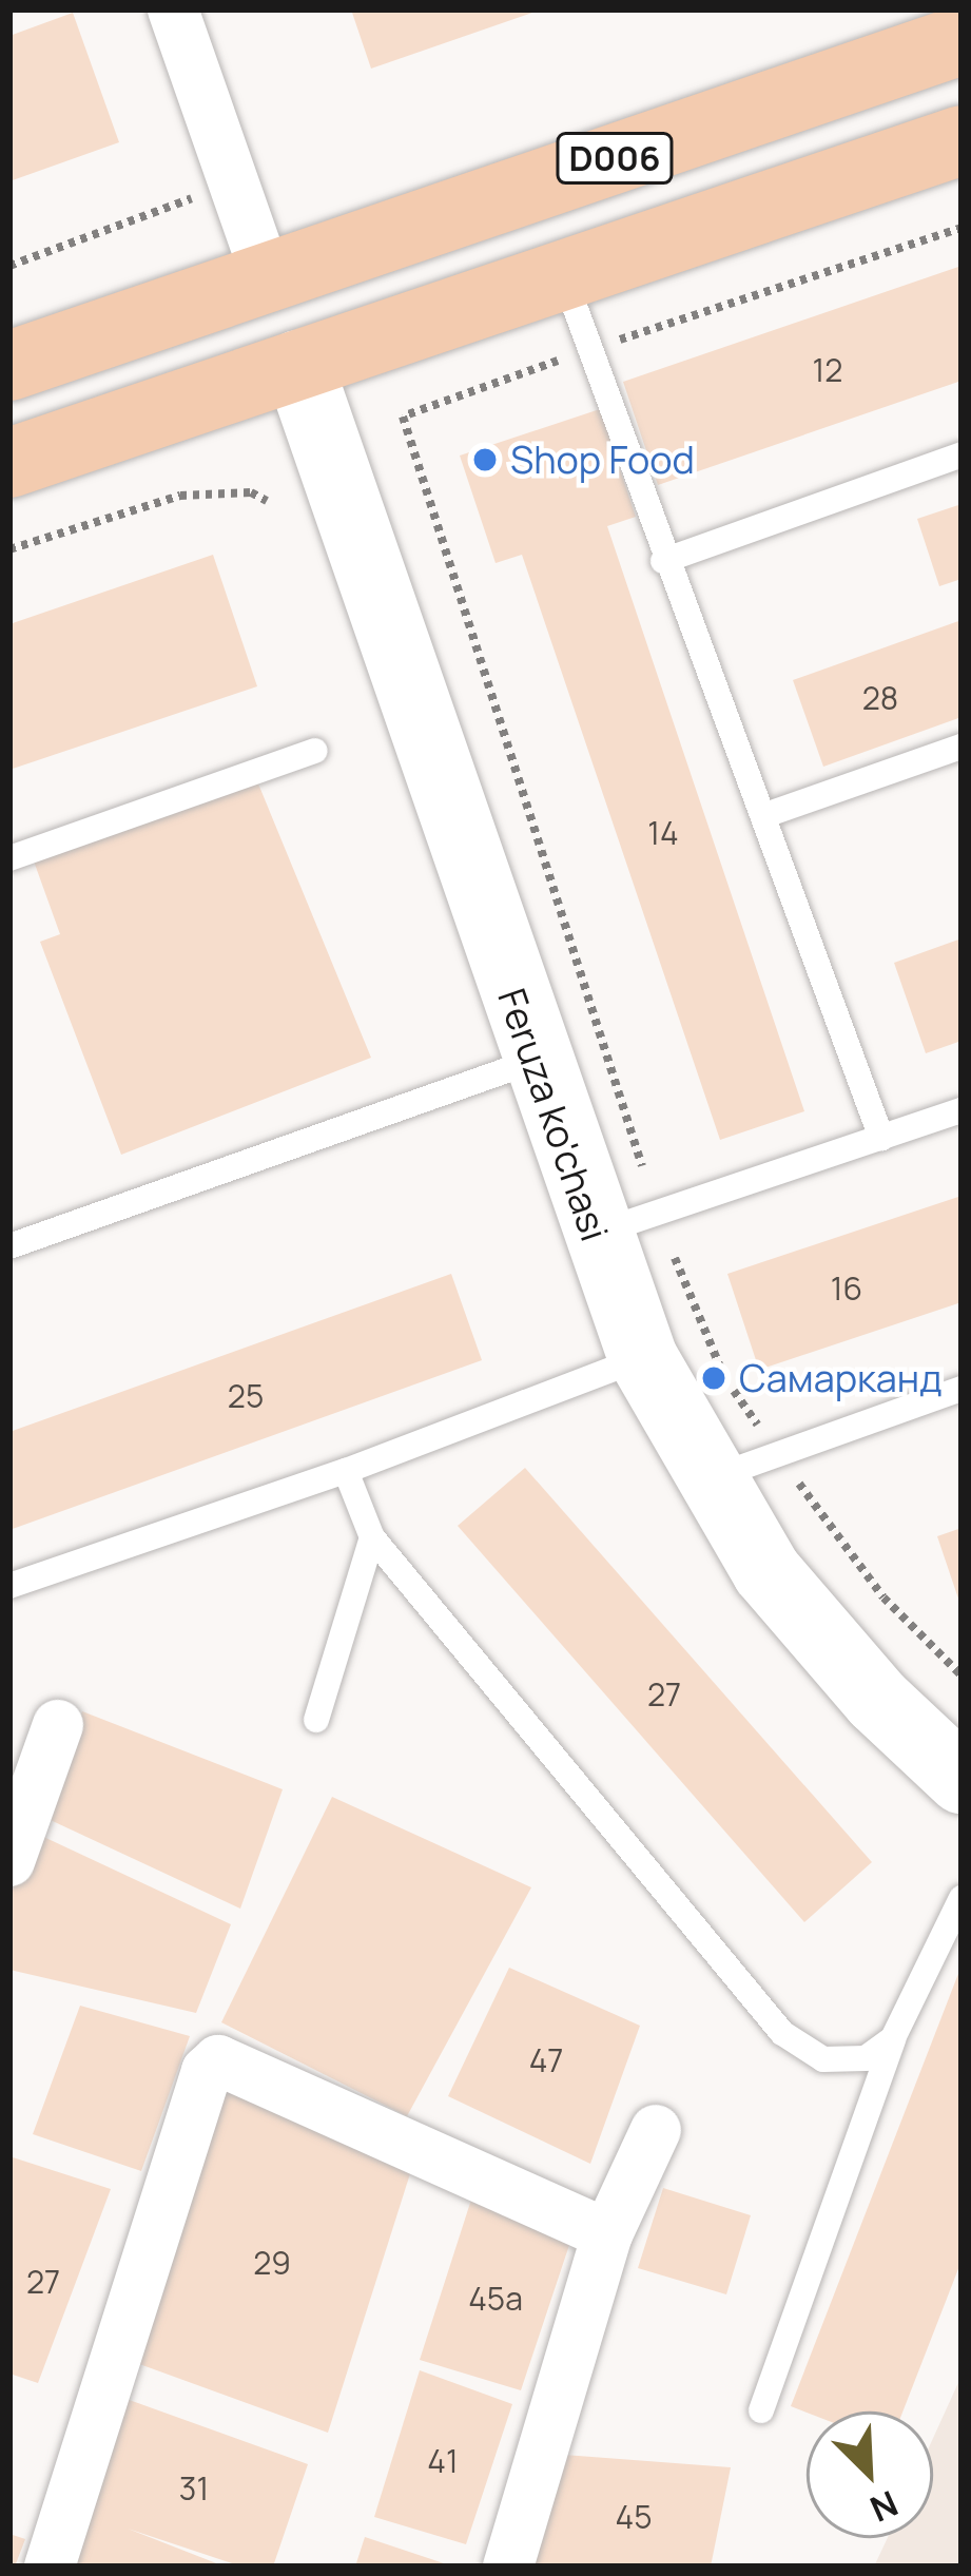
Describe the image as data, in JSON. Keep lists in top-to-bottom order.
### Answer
{
  "streets": {
    "main road": ["D006", "Feruza ko'chasi"]
  },
  "crossings": [
    ["D006", "Feruza ko'chasi"]
  ],
  "places": ["Shop Food", "Самарканд"],
  "house_numbers": [
    "12",
    "28",
    "14",
    "16",
    "25",
    "27",
    "47",
    "29",
    "27",
    "45a",
    "41",
    "31",
    "45"
  ],
  "north": "bottom right"
}
